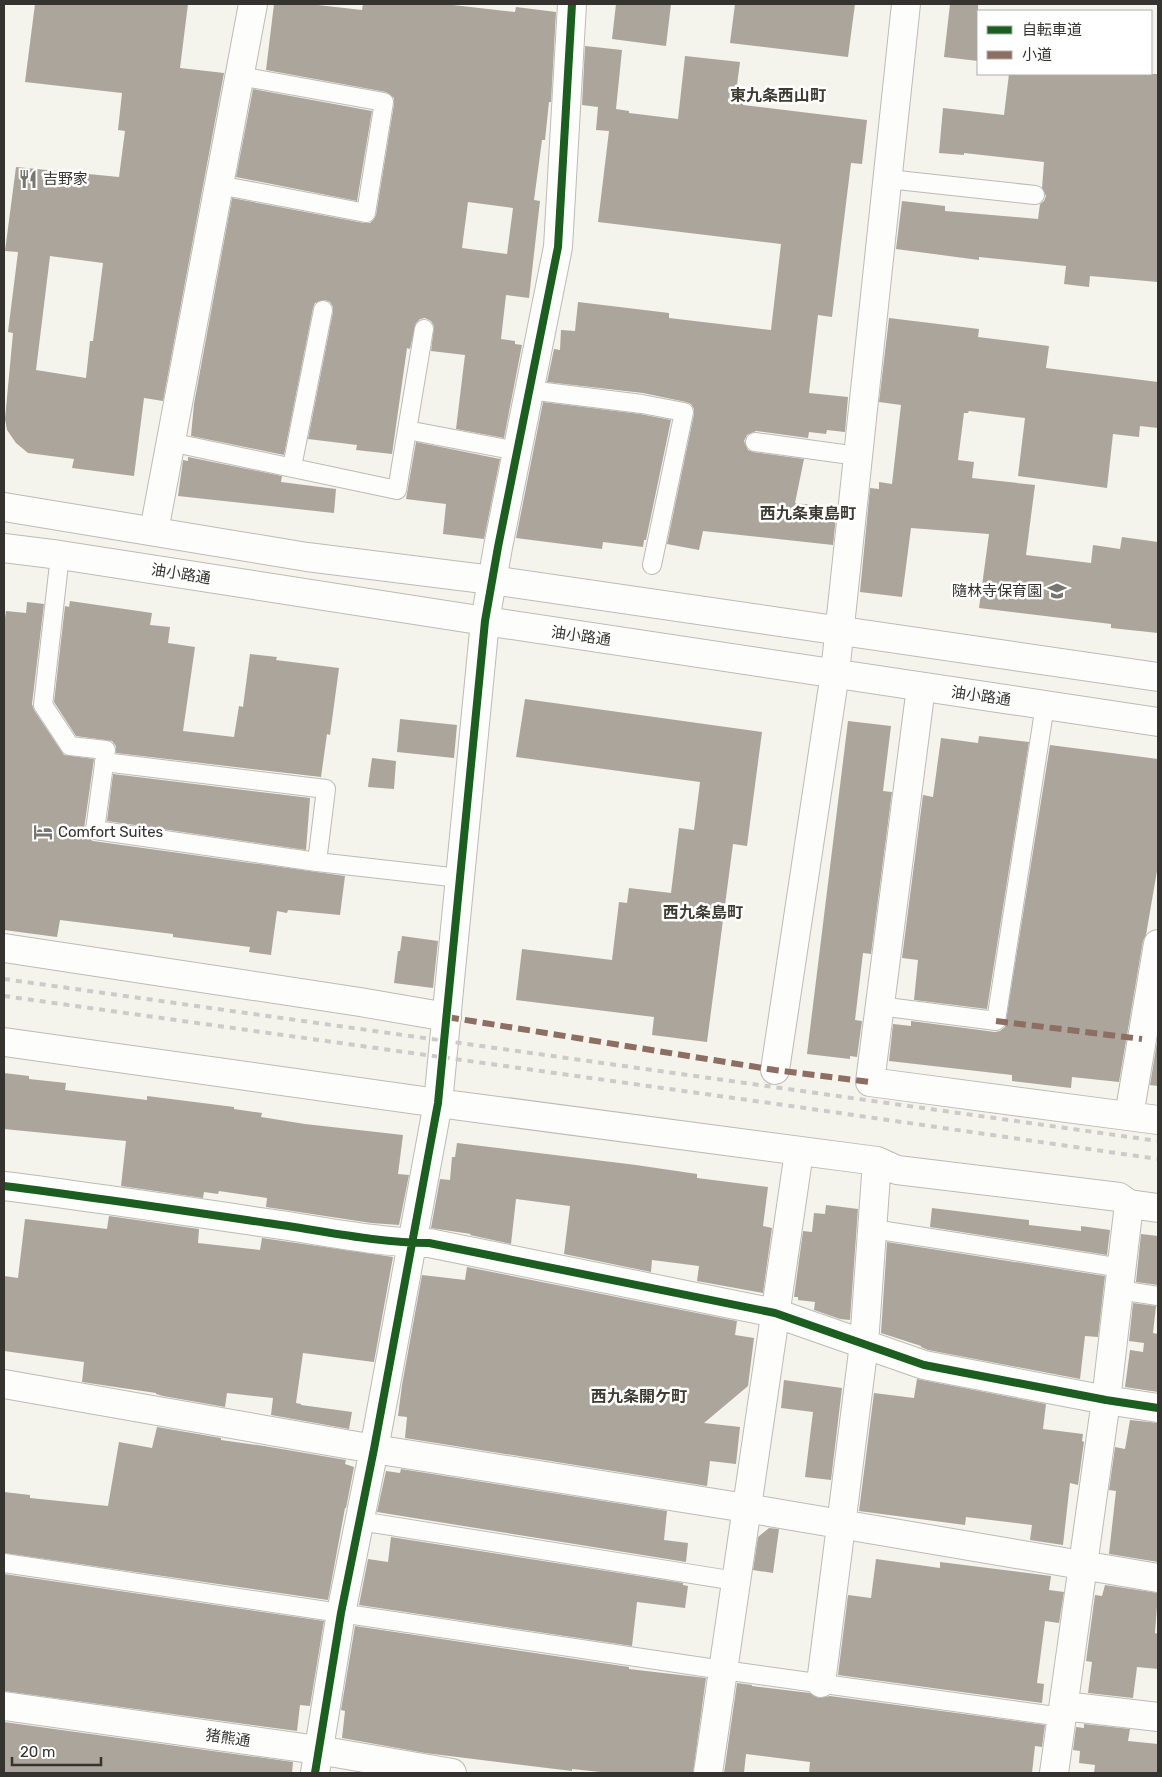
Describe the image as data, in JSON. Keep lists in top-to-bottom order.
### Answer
{
  "streets": {
    "street": ["油小路通", "猪熊通"]
  },
  "districts": [
    "東九条西山町",
    "西九条東島町",
    "西九条島町",
    "西九条開ケ町"
  ],
  "places": {
    "restaurant": ["吉野家"],
    "school or university": ["隨林寺保育園"],
    "hotel": ["Comfort Suites"]
  },
  "legend": ["自転車道", "小道"],
  "scale_bar": "20 m"
}
